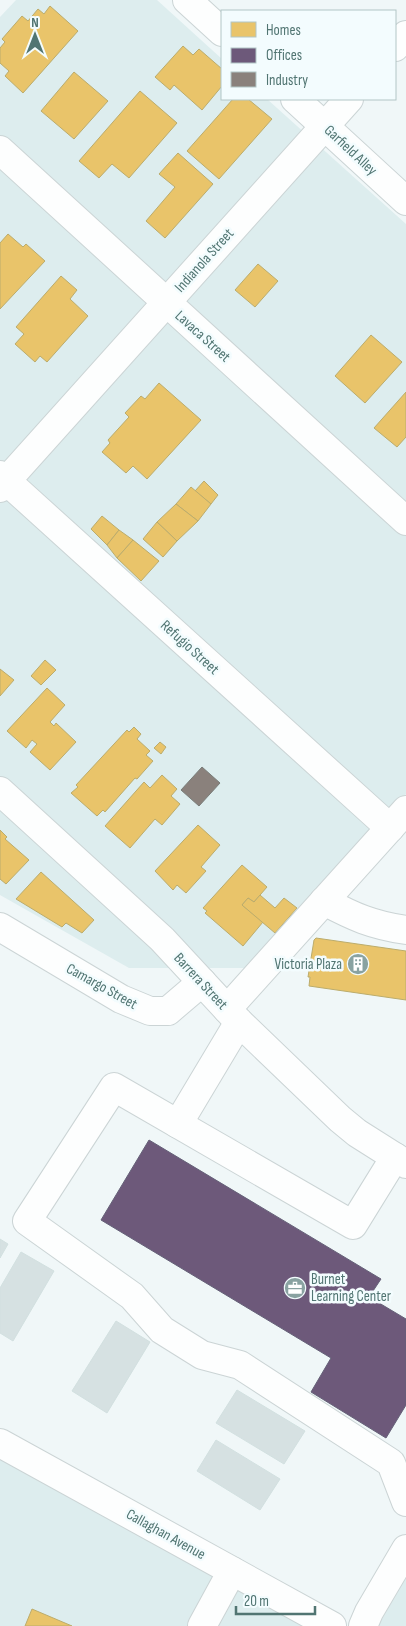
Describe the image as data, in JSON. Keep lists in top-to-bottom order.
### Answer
{
  "streets": {
    "street": [
      "Garfield Alley",
      "Indianola Street",
      "Lavaca Street",
      "Refugio Street",
      "Barrera Street",
      "Camargo Street",
      "Callaghan Avenue"
    ]
  },
  "crossings": [
    ["Garfield Alley", "Indianola Street"],
    ["Indianola Street", "Lavaca Street"],
    ["Indianola Street", "Refugio Street"],
    ["Barrera Street", "Camargo Street"]
  ],
  "places": {
    "building": ["Victoria Plaza"],
    "office": ["Burnet Learning Center"]
  },
  "legend": ["Homes", "Offices", "Industry"],
  "scale_bar": "20 m",
  "north": "top"
}
